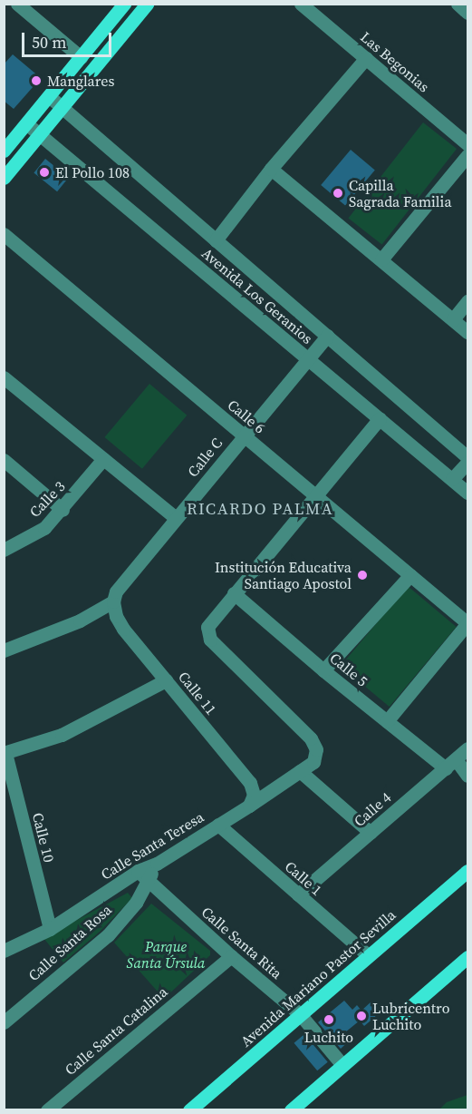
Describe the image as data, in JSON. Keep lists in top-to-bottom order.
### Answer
{
  "streets": {
    "main road": ["Avenida Mariano Pastor Sevilla"],
    "street": [
      "Las Begonias",
      "Avenida Los Geranios",
      "Calle 6",
      "Calle C",
      "Calle 3",
      "Calle 5",
      "Calle 11",
      "Calle 4",
      "Calle 10",
      "Calle Santa Teresa",
      "Calle 1",
      "Calle Santa Rosa",
      "Calle Santa Rita",
      "Calle Santa Catalina"
    ]
  },
  "crossings": [
    ["Avenida Los Geranios", "Calle C"],
    ["Calle 6", "Calle C"],
    ["Calle C", "Calle 11"],
    ["Calle 5", "Calle 4"],
    ["Calle 5", "Calle Santa Teresa"],
    ["Calle 11", "Calle Santa Teresa"],
    ["Calle 4", "Calle 1"],
    ["Calle 10", "Calle Santa Teresa"],
    ["Calle Santa Teresa", "Calle 1"],
    ["Calle Santa Teresa", "Calle Santa Rosa"],
    ["Calle Santa Teresa", "Calle Santa Rita"],
    ["Calle 1", "Avenida Mariano Pastor Sevilla"],
    ["Calle Santa Rosa", "Calle Santa Rita"],
    ["Calle Santa Rita", "Avenida Mariano Pastor Sevilla"],
    ["Calle Santa Rita", "Calle Santa Catalina"]
  ],
  "districts": ["RICARDO PALMA"],
  "parks": ["Parque Santa Úrsula"],
  "places": [
    "Manglares",
    "El Pollo 108",
    "Capilla Sagrada Familia",
    "Institución Educativa Santiago Apostol",
    "Lubricentro Luchito",
    "Luchito"
  ],
  "scale_bar": "50 m"
}
